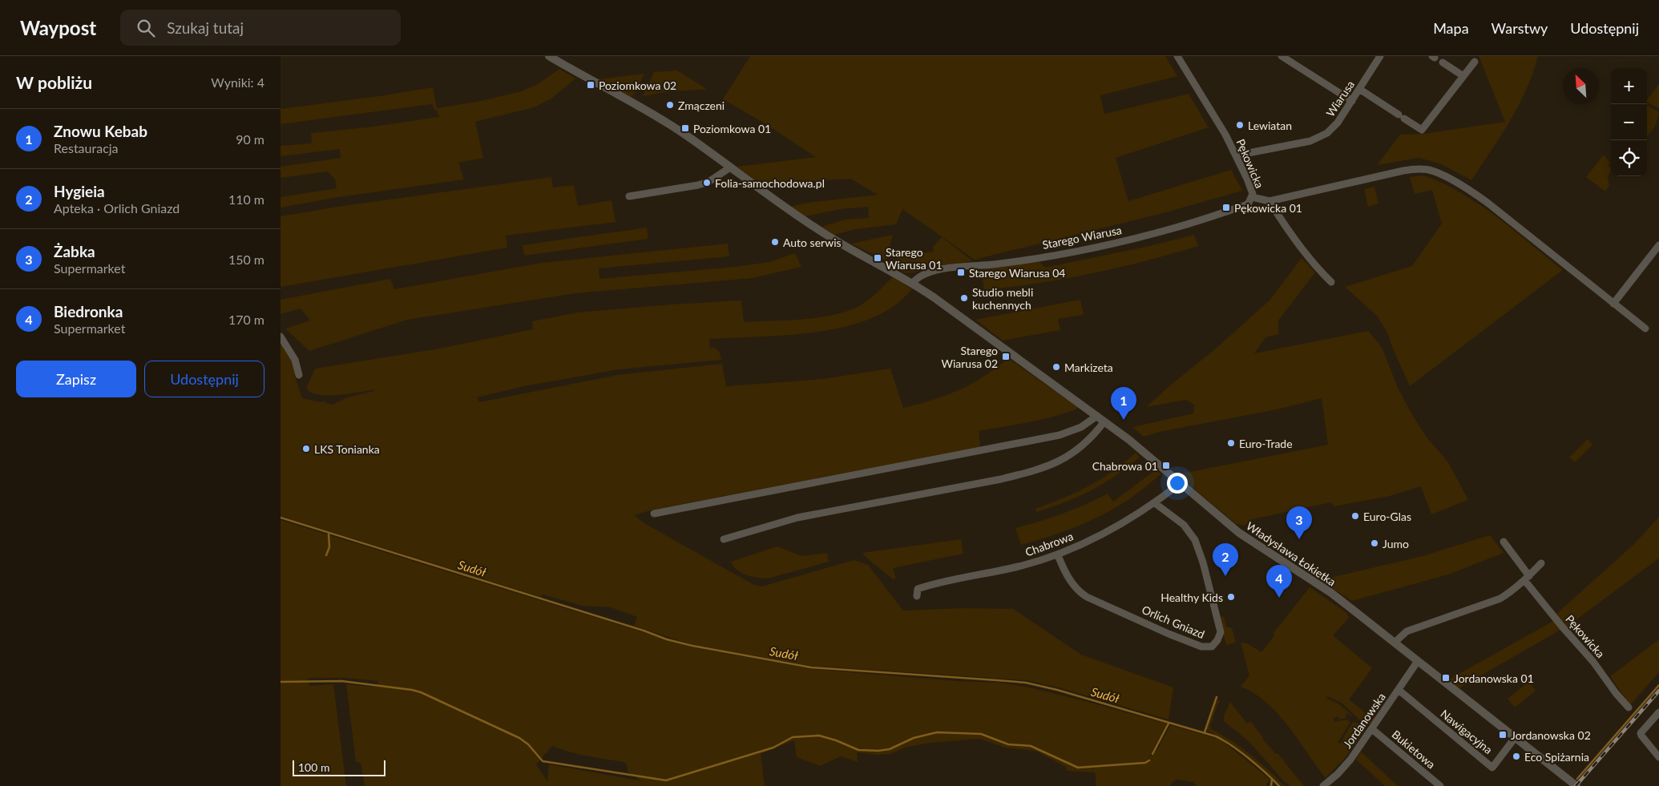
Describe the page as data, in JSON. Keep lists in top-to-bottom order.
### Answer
{
  "streets": {
    "street": [
      "Wiarusa",
      "Pękowicka",
      "Starego Wiarusa",
      "Chabrowa",
      "Władysława Łokietka",
      "Orlich Gniazd",
      "Jordanowska",
      "Nawigacyjna",
      "Bukietowa"
    ]
  },
  "crossings": [
    ["Wiarusa", "Pękowicka"],
    ["Pękowicka", "Starego Wiarusa"],
    ["Starego Wiarusa", "Władysława Łokietka"],
    ["Chabrowa", "Władysława Łokietka"],
    ["Chabrowa", "Orlich Gniazd"],
    ["Władysława Łokietka", "Jordanowska"],
    ["Władysława Łokietka", "Nawigacyjna"],
    ["Jordanowska", "Nawigacyjna"],
    ["Jordanowska", "Bukietowa"]
  ],
  "water": ["Sudół"],
  "places": {
    "transit": [
      "Poziomkowa 02",
      "Poziomkowa 01",
      "Pękowicka 01",
      "Starego Wiarusa 01",
      "Starego Wiarusa 04",
      "Starego Wiarusa 02",
      "Chabrowa 01",
      "Jordanowska 01",
      "Jordanowska 02"
    ],
    "other": [
      "Zmączeni",
      "Lewiatan",
      "Folia-samochodowa.pl",
      "Auto serwis",
      "Studio mebli kuchennych",
      "Markizeta",
      "Euro-Trade",
      "LKS Tonianka",
      "Euro-Glas",
      "Jumo",
      "Healthy Kids",
      "Eco Spiżarnia"
    ]
  },
  "scale_bar": "100 m",
  "north": "top left",
  "page": {
    "header": "Waypost",
    "search": "Szukaj tutaj",
    "nav": ["Mapa", "Warstwy", "Udostępnij"],
    "heading": ["W pobliżu", "Wyniki: 4"],
    "map_buttons": ["+", "−"],
    "list": [
      {
        "mark": "1",
        "name": "Znowu Kebab",
        "note": "Restauracja",
        "value": "90 m"
      },
      {
        "mark": "2",
        "name": "Hygieia",
        "note": "Apteka · Orlich Gniazd",
        "value": "110 m"
      },
      {
        "mark": "3",
        "name": "Żabka",
        "note": "Supermarket",
        "value": "150 m"
      },
      {
        "mark": "4",
        "name": "Biedronka",
        "note": "Supermarket",
        "value": "170 m"
      }
    ],
    "buttons": ["Zapisz", "Udostępnij"],
    "pins": [
      "1",
      "3",
      "2",
      "4"
    ],
    "scale": "100 m"
  }
}
